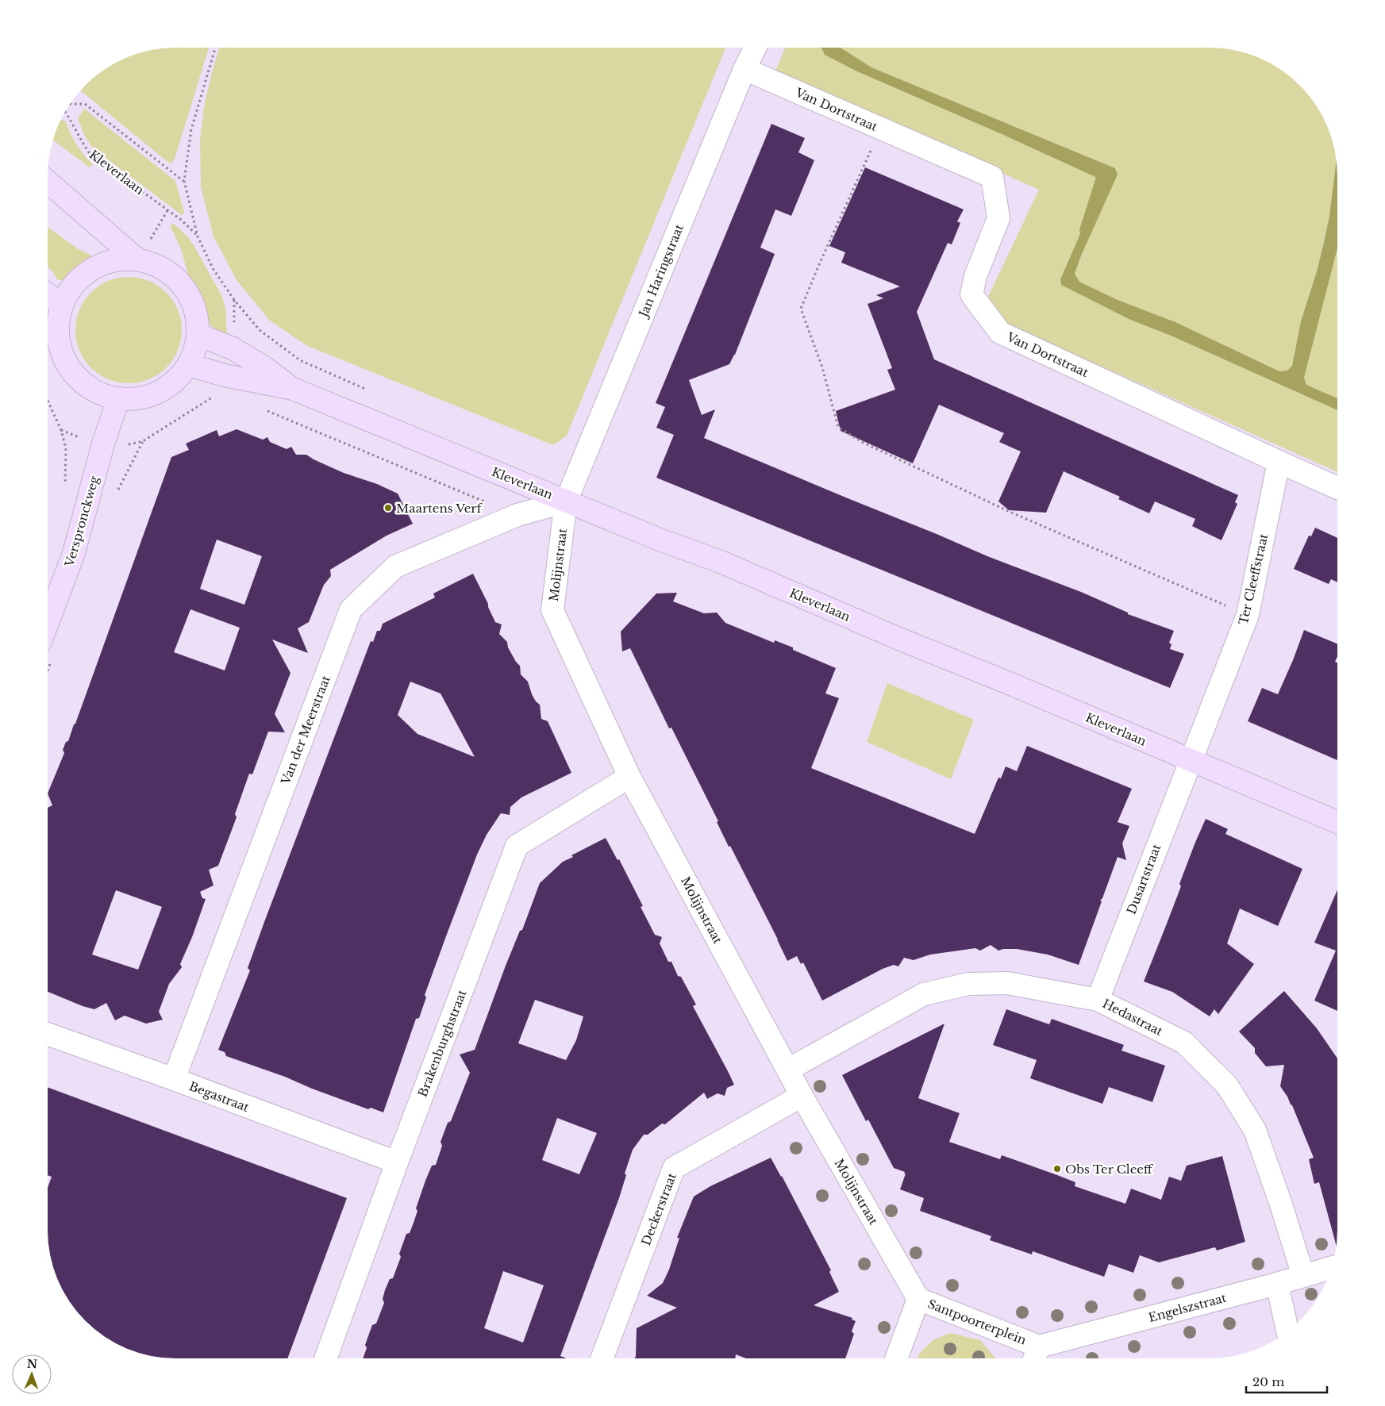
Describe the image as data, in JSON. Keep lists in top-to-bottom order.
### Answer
{
  "streets": {
    "main road": ["Kleverlaan", "Verspronckweg"],
    "street": [
      "Van Dortstraat",
      "Jan Haringstraat",
      "Molijnstraat",
      "Ter Cleeffstraat",
      "Van der Meerstraat",
      "Dusartstraat",
      "Hedastraat",
      "Brakenburghstraat",
      "Begastraat",
      "Deckerstraat",
      "Engelszstraat",
      "Santpoorterplein"
    ]
  },
  "crossings": [
    ["Van Dortstraat", "Jan Haringstraat"],
    ["Van Dortstraat", "Ter Cleeffstraat"],
    ["Kleverlaan", "Jan Haringstraat"],
    ["Kleverlaan", "Molijnstraat"],
    ["Kleverlaan", "Ter Cleeffstraat"],
    ["Kleverlaan", "Van der Meerstraat"],
    ["Kleverlaan", "Dusartstraat"],
    ["Jan Haringstraat", "Molijnstraat"],
    ["Jan Haringstraat", "Van der Meerstraat"],
    ["Molijnstraat", "Van der Meerstraat"],
    ["Molijnstraat", "Hedastraat"],
    ["Molijnstraat", "Brakenburghstraat"],
    ["Molijnstraat", "Deckerstraat"],
    ["Molijnstraat", "Santpoorterplein"],
    ["Ter Cleeffstraat", "Dusartstraat"],
    ["Van der Meerstraat", "Begastraat"],
    ["Dusartstraat", "Hedastraat"],
    ["Hedastraat", "Engelszstraat"],
    ["Brakenburghstraat", "Begastraat"],
    ["Engelszstraat", "Santpoorterplein"]
  ],
  "places": ["Maartens Verf", "Obs Ter Cleeff"],
  "scale_bar": "20 m",
  "north": "top"
}
